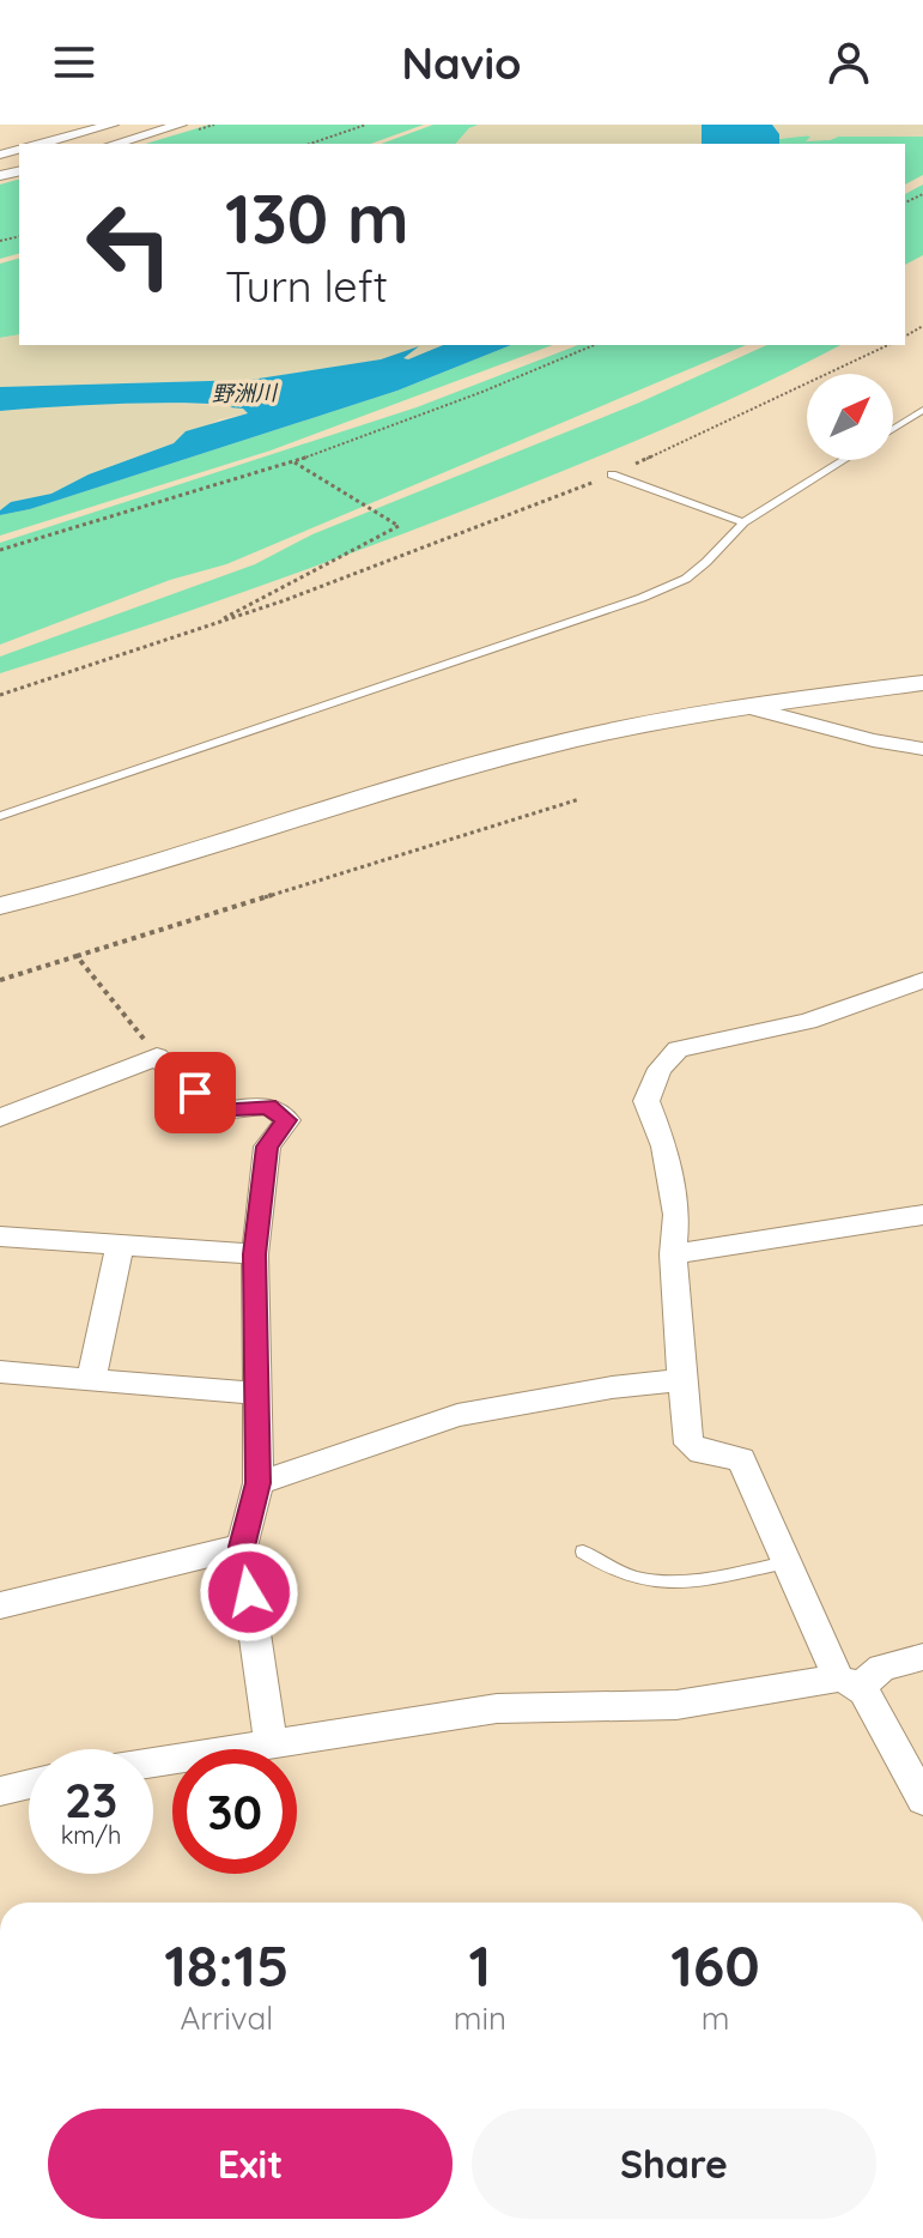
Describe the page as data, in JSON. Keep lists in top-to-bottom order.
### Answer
{
  "water": ["野洲川"],
  "north": "top right",
  "page": {
    "header": "Navio",
    "turn": ["130 m", "Turn left"],
    "speed": "23 km/h",
    "limit": "30",
    "eta": [
      "18:15",
      "Arrival",
      "1",
      "min",
      "160",
      "m"
    ],
    "buttons": ["Exit", "Share"]
  }
}
